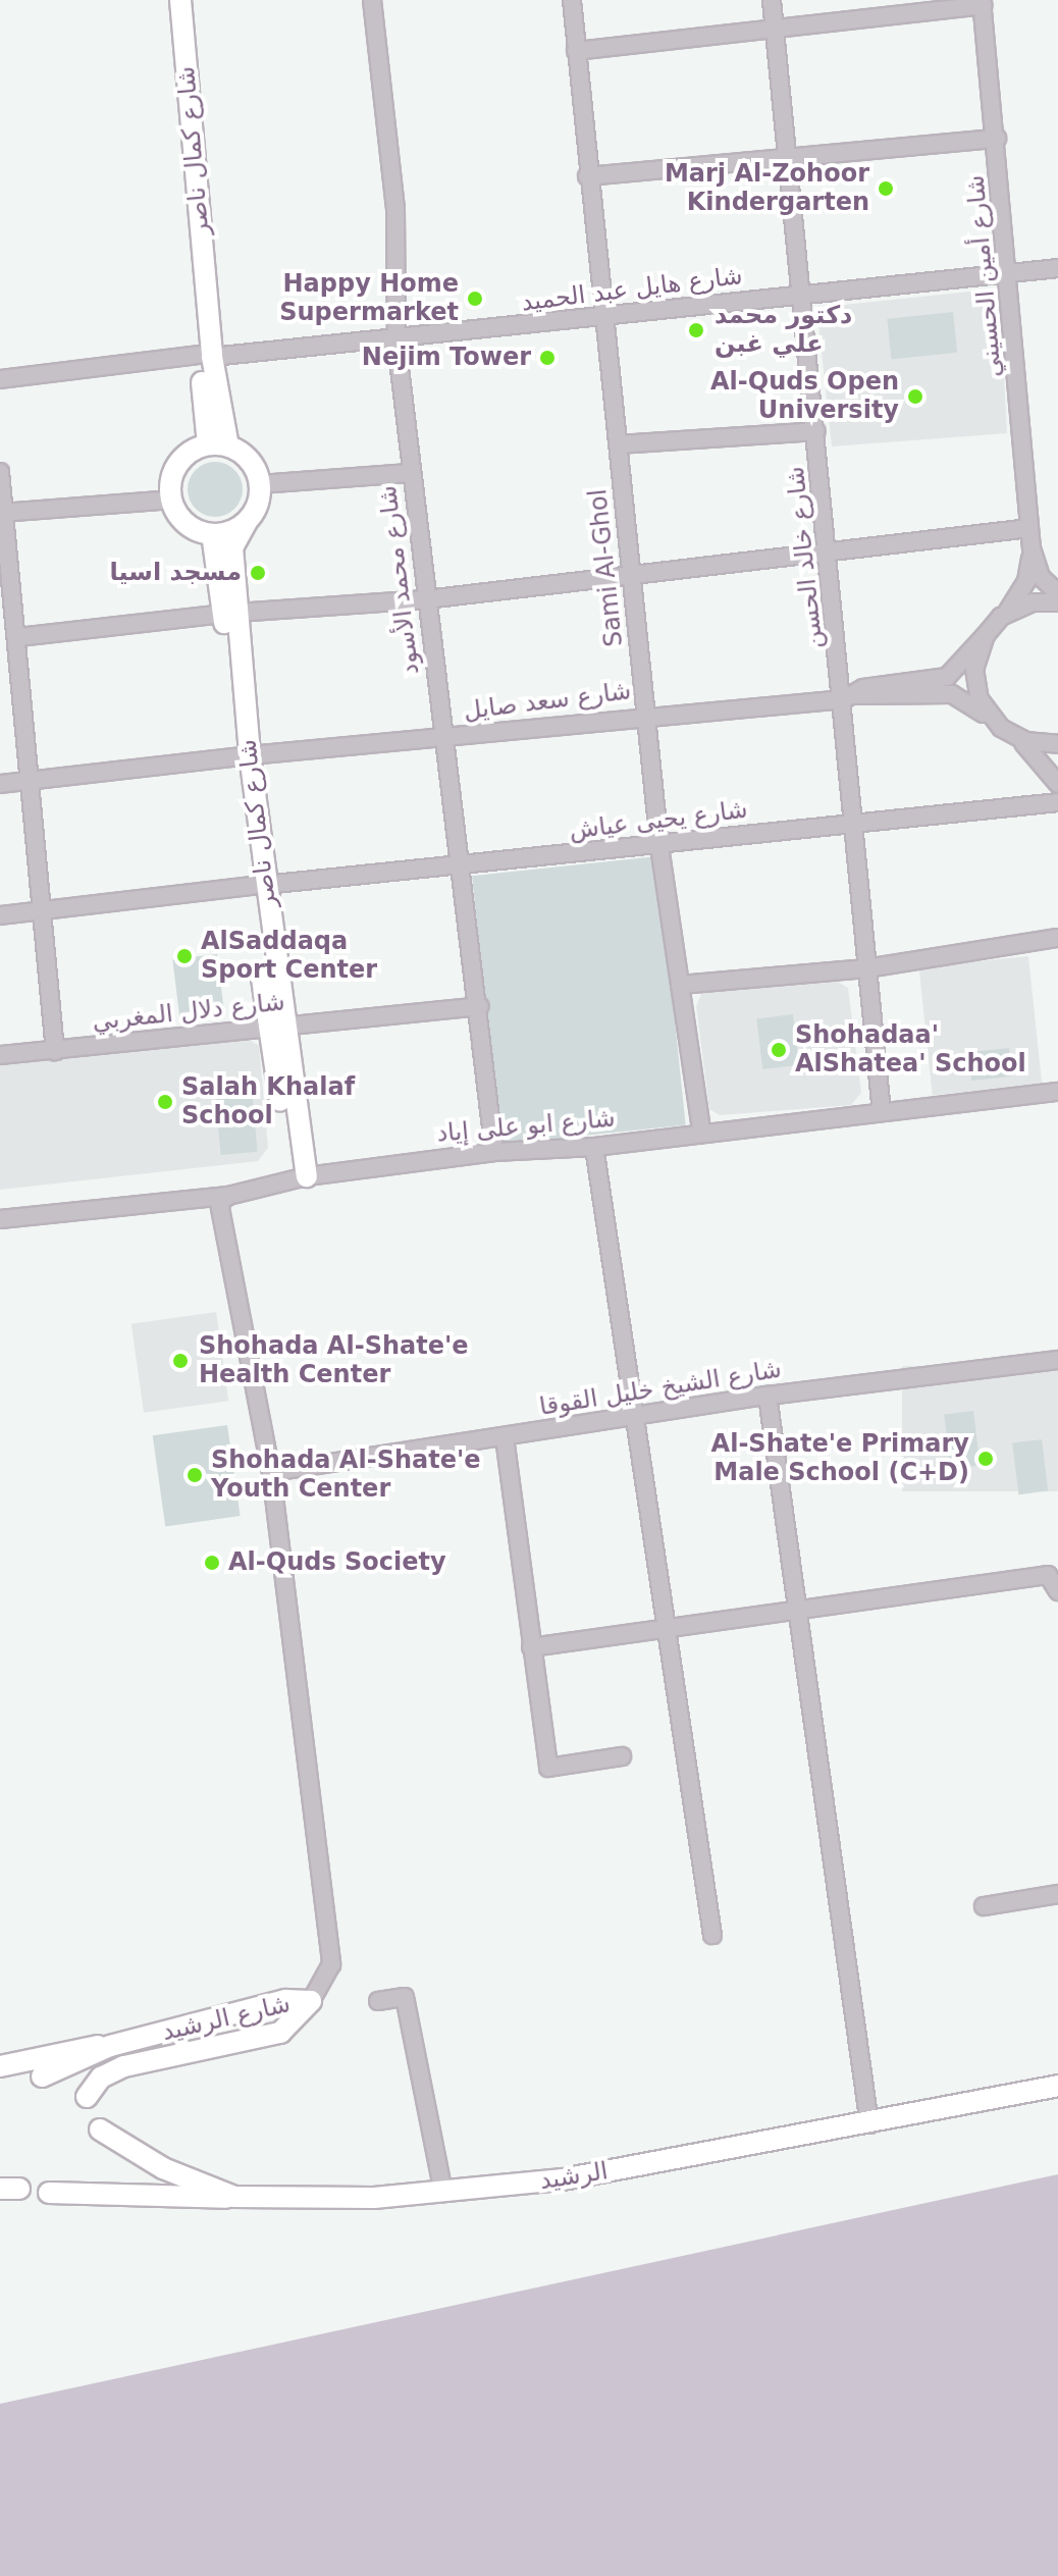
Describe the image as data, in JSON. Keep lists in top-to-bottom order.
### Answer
{
  "streets": {
    "main road": ["شارع كمال ناصر", "شارع الرشيد", "الرشيد"],
    "street": [
      "شارع أمين الحسيني",
      "شارع هايل عبد الحميد",
      "شارع خالد الحسن",
      "Sami Al-Ghol",
      "شارع محمد الأسود",
      "شارع سعد صايل",
      "شارع يحيى عياش",
      "شارع دلال المغربي",
      "شارع ابو على إياد",
      "شارع الشيخ خليل القوقا"
    ]
  },
  "crossings": [
    ["شارع كمال ناصر", "شارع هايل عبد الحميد"],
    ["شارع كمال ناصر", "شارع سعد صايل"],
    ["شارع كمال ناصر", "شارع يحيى عياش"],
    ["شارع كمال ناصر", "شارع دلال المغربي"],
    ["شارع كمال ناصر", "شارع ابو على إياد"],
    ["شارع أمين الحسيني", "شارع هايل عبد الحميد"],
    ["شارع أمين الحسيني", "شارع سعد صايل"],
    ["شارع هايل عبد الحميد", "شارع خالد الحسن"],
    ["شارع هايل عبد الحميد", "Sami Al-Ghol"],
    ["شارع هايل عبد الحميد", "شارع محمد الأسود"],
    ["شارع خالد الحسن", "شارع سعد صايل"],
    ["شارع خالد الحسن", "شارع يحيى عياش"],
    ["شارع خالد الحسن", "شارع ابو على إياد"],
    ["Sami Al-Ghol", "شارع سعد صايل"],
    ["Sami Al-Ghol", "شارع يحيى عياش"],
    ["Sami Al-Ghol", "شارع ابو على إياد"],
    ["شارع محمد الأسود", "شارع سعد صايل"],
    ["شارع محمد الأسود", "شارع يحيى عياش"],
    ["شارع محمد الأسود", "شارع دلال المغربي"],
    ["شارع محمد الأسود", "شارع ابو على إياد"]
  ],
  "places": [
    "Marj Al-Zohoor Kindergarten",
    "Happy Home Supermarket",
    "دكتور محمد علي غبن",
    "Nejim Tower",
    "Al-Quds Open University",
    "مسجد اسيا",
    "AlSaddaqa Sport Center",
    "Shohadaa' AlShatea' School",
    "Salah Khalaf School",
    "Shohada Al-Shate'e Health Center",
    "Al-Shate'e Primary Male School (C+D)",
    "Shohada Al-Shate'e Youth Center",
    "Al-Quds Society"
  ]
}
